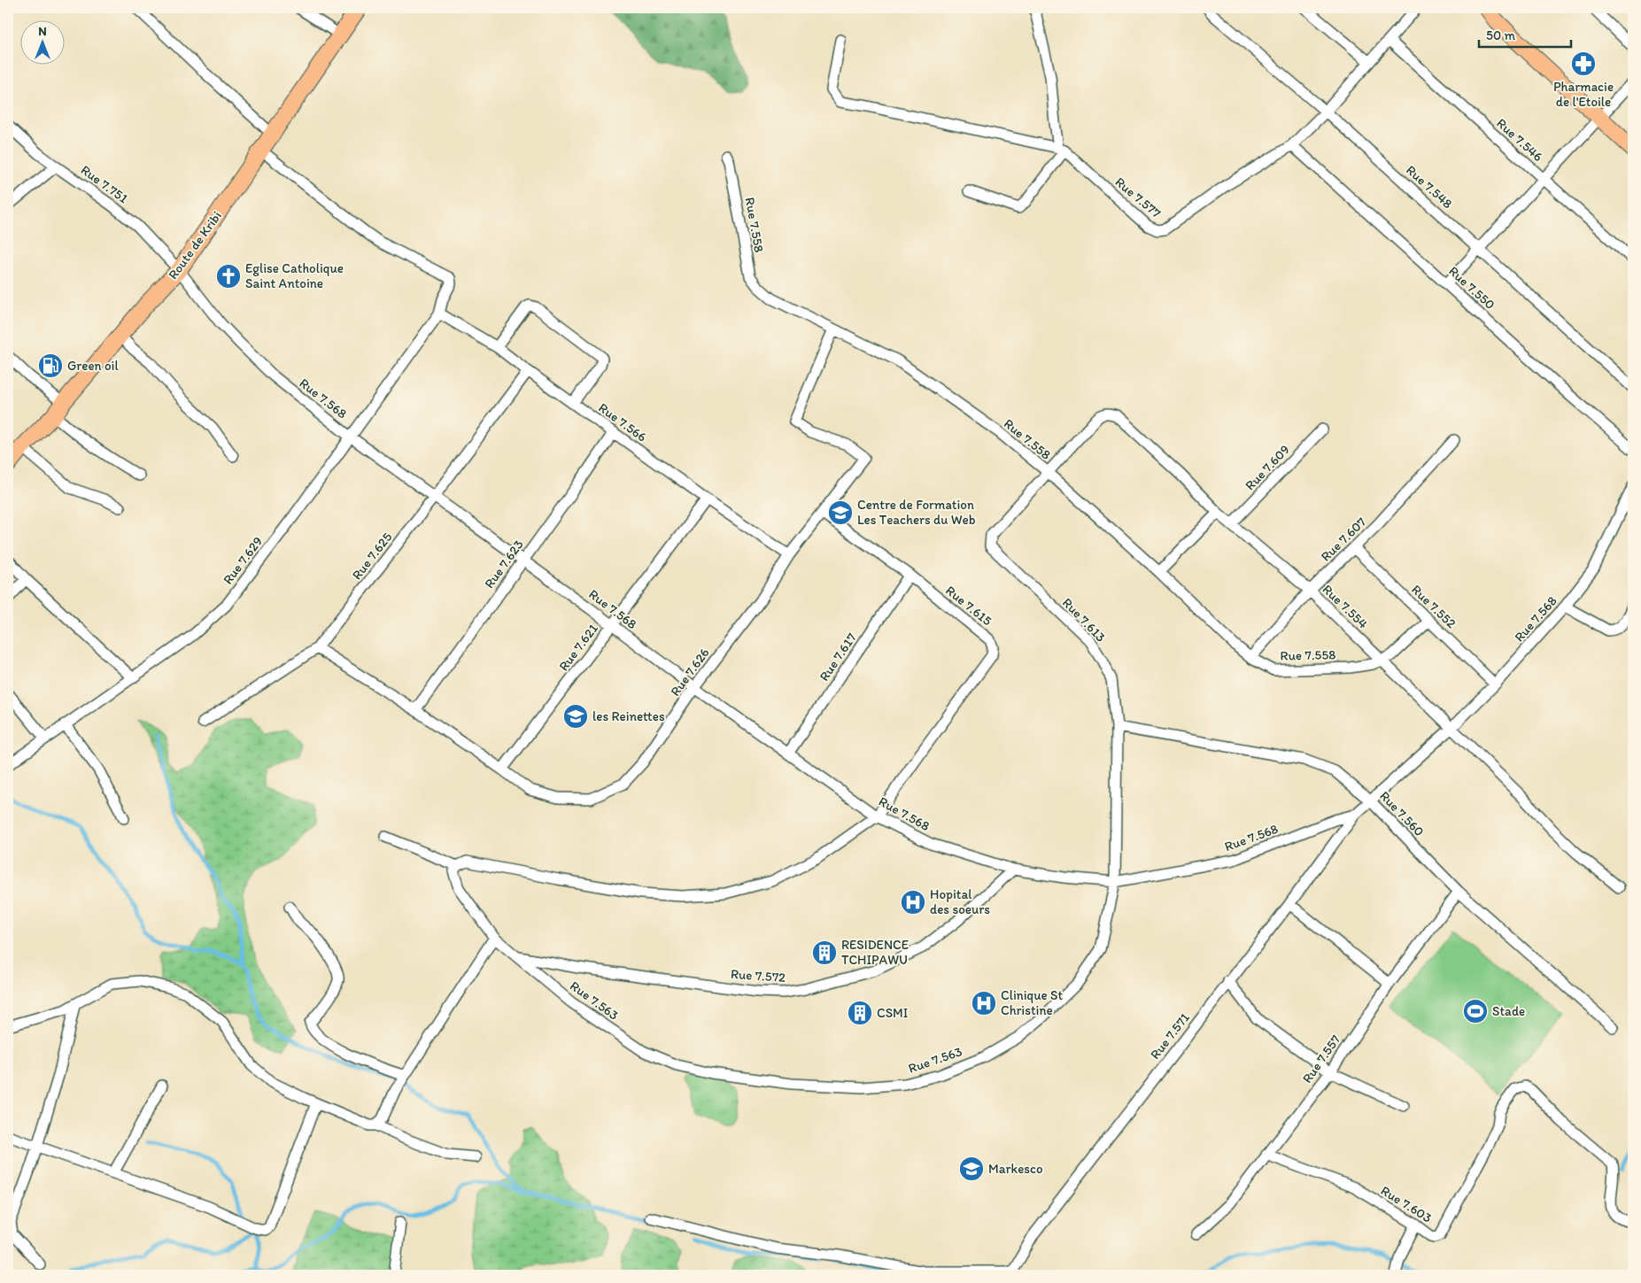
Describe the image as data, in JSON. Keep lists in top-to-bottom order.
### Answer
{
  "streets": {
    "main road": ["Route de Kribi"],
    "street": [
      "Rue 7.546",
      "Rue 7.751",
      "Rue 7.548",
      "Rue 7.577",
      "Rue 7.558",
      "Rue 7.550",
      "Rue 7.568",
      "Rue 7.566",
      "Rue 7.609",
      "Rue 7.607",
      "Rue 7.625",
      "Rue 7.629",
      "Rue 7.623",
      "Rue 7.615",
      "Rue 7.554",
      "Rue 7.552",
      "Rue 7.613",
      "Rue 7.621",
      "Rue 7.617",
      "Rue 7.626",
      "Rue 7.560",
      "Rue 7.572",
      "Rue 7.563",
      "Rue 7.571",
      "Rue 7.557",
      "Rue 7.603"
    ]
  },
  "crossings": [
    ["Rue 7.546", "Rue 7.577"],
    ["Rue 7.751", "Route de Kribi"],
    ["Rue 7.751", "Rue 7.568"],
    ["Rue 7.548", "Rue 7.577"],
    ["Rue 7.577", "Rue 7.550"],
    ["Rue 7.558", "Rue 7.607"],
    ["Rue 7.558", "Rue 7.554"],
    ["Rue 7.558", "Rue 7.552"],
    ["Rue 7.558", "Rue 7.613"],
    ["Rue 7.558", "Rue 7.626"],
    ["Route de Kribi", "Rue 7.568"],
    ["Route de Kribi", "Rue 7.629"],
    ["Rue 7.568", "Rue 7.625"],
    ["Rue 7.568", "Rue 7.629"],
    ["Rue 7.568", "Rue 7.623"],
    ["Rue 7.568", "Rue 7.615"],
    ["Rue 7.568", "Rue 7.554"],
    ["Rue 7.568", "Rue 7.552"],
    ["Rue 7.568", "Rue 7.613"],
    ["Rue 7.568", "Rue 7.621"],
    ["Rue 7.568", "Rue 7.617"],
    ["Rue 7.568", "Rue 7.626"],
    ["Rue 7.568", "Rue 7.560"],
    ["Rue 7.568", "Rue 7.572"],
    ["Rue 7.568", "Rue 7.563"],
    ["Rue 7.568", "Rue 7.571"],
    ["Rue 7.566", "Rue 7.625"],
    ["Rue 7.566", "Rue 7.629"],
    ["Rue 7.566", "Rue 7.623"],
    ["Rue 7.566", "Rue 7.621"],
    ["Rue 7.566", "Rue 7.626"],
    ["Rue 7.609", "Rue 7.554"],
    ["Rue 7.607", "Rue 7.554"],
    ["Rue 7.607", "Rue 7.552"],
    ["Rue 7.625", "Rue 7.626"],
    ["Rue 7.623", "Rue 7.626"],
    ["Rue 7.615", "Rue 7.617"],
    ["Rue 7.615", "Rue 7.626"],
    ["Rue 7.554", "Rue 7.613"],
    ["Rue 7.613", "Rue 7.560"],
    ["Rue 7.613", "Rue 7.563"],
    ["Rue 7.621", "Rue 7.626"],
    ["Rue 7.560", "Rue 7.557"],
    ["Rue 7.572", "Rue 7.563"],
    ["Rue 7.557", "Rue 7.603"]
  ],
  "places": {
    "pharmacy": ["Pharmacie de l'Etoile"],
    "church": ["Eglise Catholique Saint Antoine"],
    "fuel station": ["Green oil"],
    "school or university": ["Centre de Formation Les Teachers du Web", "les Reinettes", "Markesco"],
    "hospital": ["Hopital des soeurs", "Clinique St Christine"],
    "building": ["RESIDENCE TCHIPAWU", "CSMI"],
    "sports": ["Stade"]
  },
  "scale_bar": "50 m",
  "north": "top"
}
